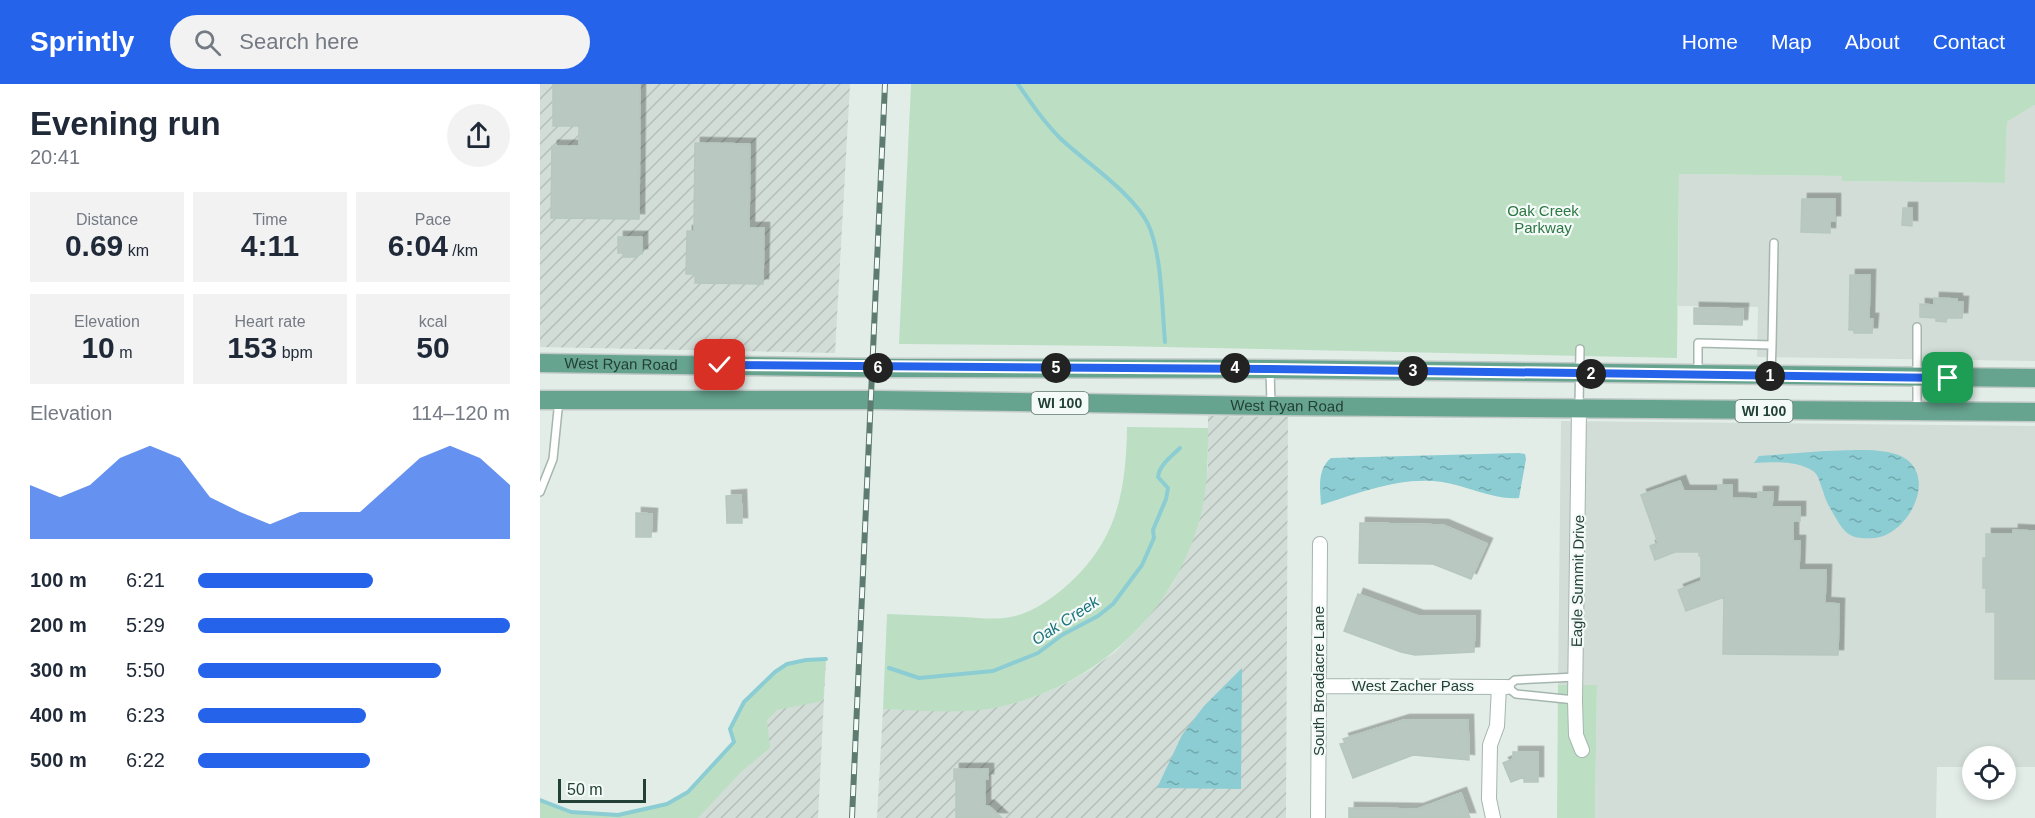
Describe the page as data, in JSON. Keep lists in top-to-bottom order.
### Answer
{
  "streets": {
    "main road": ["West Ryan Road", "WI 100"],
    "street": ["Eagle Summit Drive", "South Broadacre Lane", "West Zacher Pass"]
  },
  "crossings": [
    ["West Ryan Road", "Eagle Summit Drive"],
    ["Eagle Summit Drive", "West Zacher Pass"],
    ["South Broadacre Lane", "West Zacher Pass"]
  ],
  "water": ["Oak Creek"],
  "parks": ["Oak Creek Parkway"],
  "scale_bar": "50 m",
  "page": {
    "header": "Sprintly",
    "search": "Search here",
    "nav": [
      "Home",
      "Map",
      "About",
      "Contact"
    ],
    "heading": ["Evening run", "20:41"],
    "stats": [
      ["Distance", "0.69 km"],
      ["Time", "4:11"],
      ["Pace", "6:04 /km"],
      ["Elevation", "10 m"],
      ["Heart rate", "153 bpm"],
      ["kcal", "50"]
    ],
    "pins": [
      "4",
      "5",
      "6",
      "3",
      "2",
      "1"
    ],
    "chart": ["Elevation", "114–120 m"],
    "list": [
      {
        "name": "100 m",
        "note": "6:21"
      },
      {
        "name": "200 m",
        "note": "5:29"
      },
      {
        "name": "300 m",
        "note": "5:50"
      },
      {
        "name": "400 m",
        "note": "6:23"
      },
      {
        "name": "500 m",
        "note": "6:22"
      }
    ],
    "scale": "50 m"
  }
}
